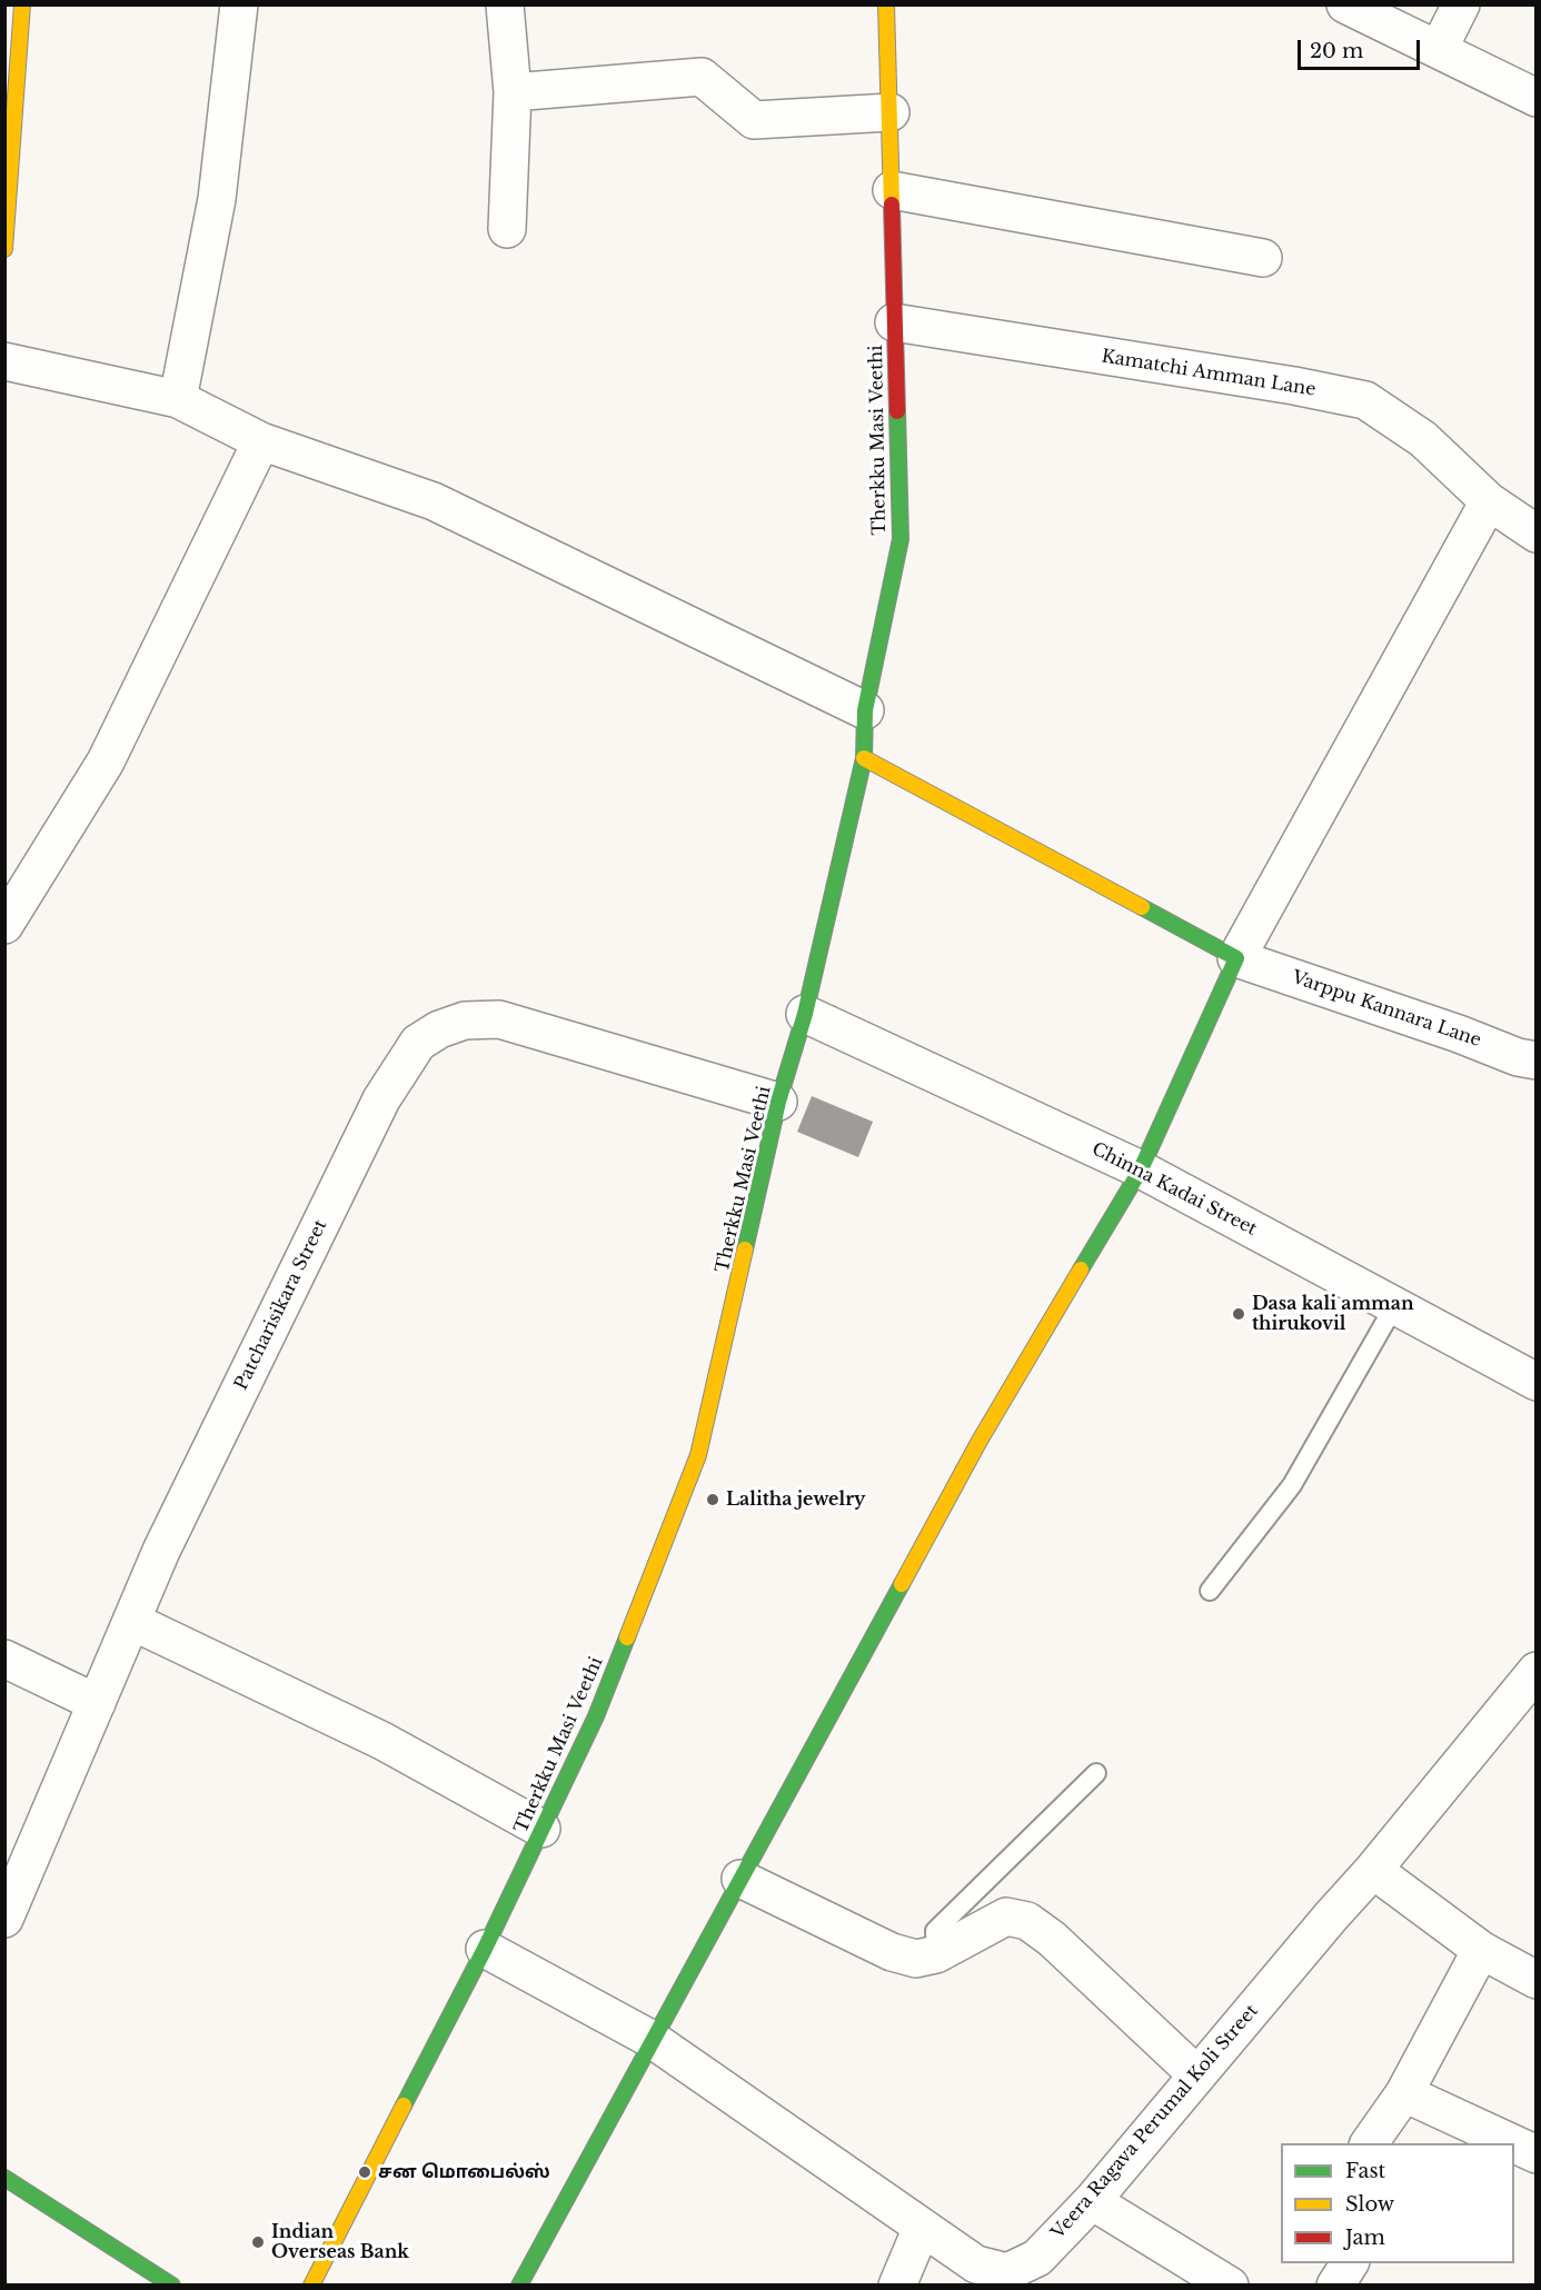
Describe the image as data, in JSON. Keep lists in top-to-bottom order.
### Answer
{
  "streets": {
    "main road": ["Therkku Masi Veethi"],
    "street": [
      "Kamatchi Amman Lane",
      "Varppu Kannara Lane",
      "Chinna Kadai Street",
      "Patcharisikara Street",
      "Veera Ragava Perumal Koli Street"
    ]
  },
  "crossings": [
    ["Kamatchi Amman Lane", "Therkku Masi Veethi"],
    ["Therkku Masi Veethi", "Chinna Kadai Street"],
    ["Therkku Masi Veethi", "Patcharisikara Street"],
    ["Therkku Masi Veethi", "Veera Ragava Perumal Koli Street"]
  ],
  "places": [
    "Dasa kali amman thirukovil",
    "Lalitha jewelry",
    "சன மொபைல்ஸ்",
    "Indian Overseas Bank"
  ],
  "legend": ["Fast", "Slow", "Jam"],
  "scale_bar": "20 m"
}
